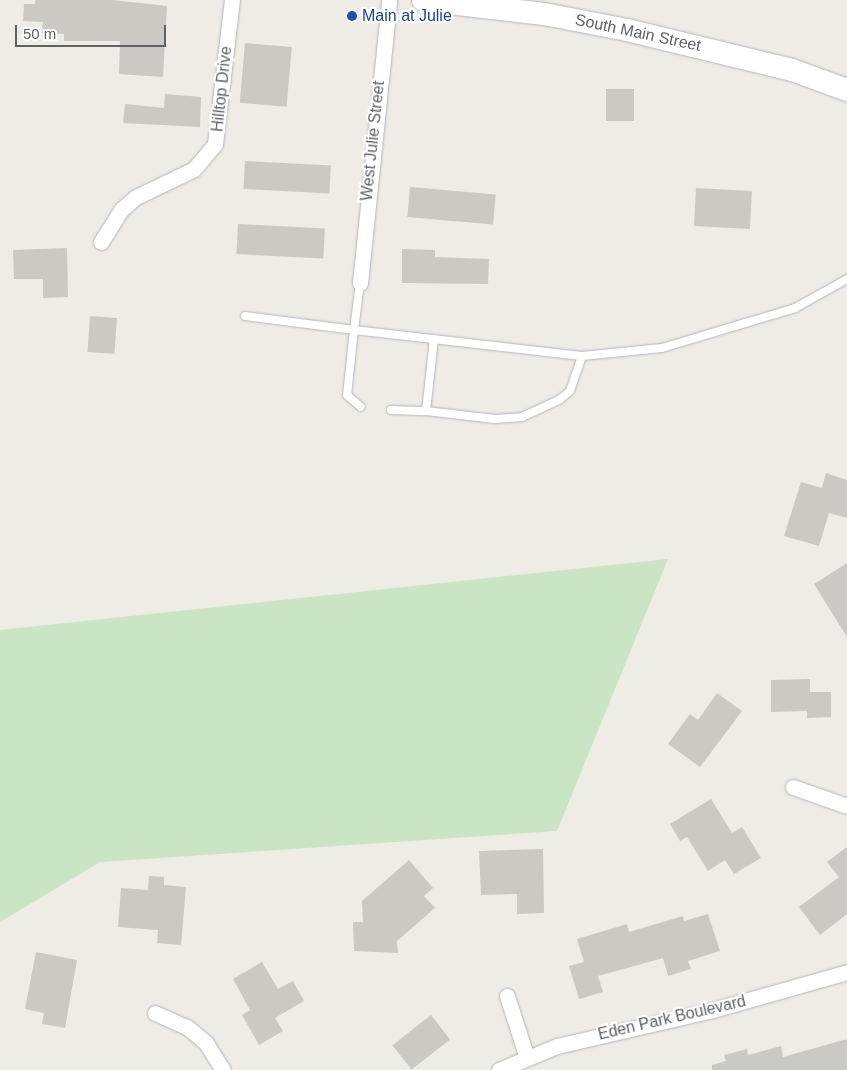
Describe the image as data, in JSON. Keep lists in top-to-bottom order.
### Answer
{
  "streets": {
    "main road": ["South Main Street"],
    "street": ["Hilltop Drive", "West Julie Street", "Eden Park Boulevard"]
  },
  "places": ["Main at Julie"],
  "scale_bar": "50 m"
}
